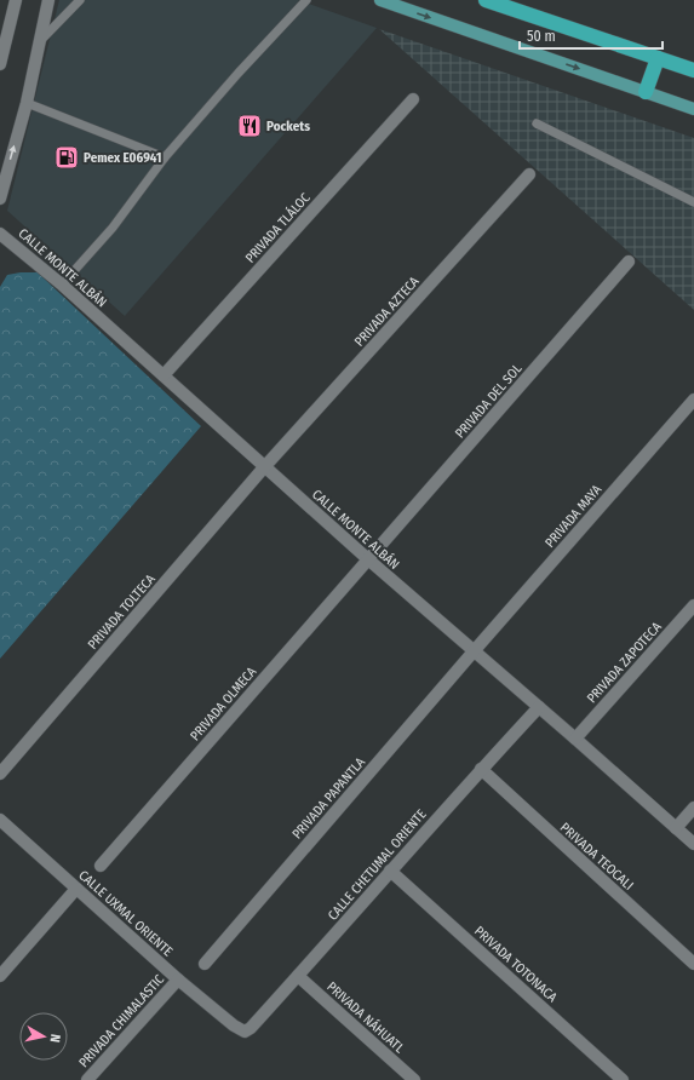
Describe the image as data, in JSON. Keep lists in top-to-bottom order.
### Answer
{
  "streets": {
    "street": [
      "PRIVADA TLÁLOC",
      "CALLE MONTE ALBÁN",
      "PRIVADA AZTECA",
      "PRIVADA DEL SOL",
      "PRIVADA MAYA",
      "PRIVADA TOLTECA",
      "PRIVADA ZAPOTECA",
      "PRIVADA OLMECA",
      "PRIVADA PAPANTLA",
      "PRIVADA TEOCALI",
      "CALLE CHETUMAL ORIENTE",
      "CALLE UXMAL ORIENTE",
      "PRIVADA TOTONACA",
      "PRIVADA NÁHUATL",
      "PRIVADA CHIMALASTIC"
    ]
  },
  "crossings": [
    ["PRIVADA TLÁLOC", "CALLE MONTE ALBÁN"],
    ["CALLE MONTE ALBÁN", "PRIVADA AZTECA"],
    ["CALLE MONTE ALBÁN", "PRIVADA DEL SOL"],
    ["CALLE MONTE ALBÁN", "PRIVADA MAYA"],
    ["CALLE MONTE ALBÁN", "PRIVADA TOLTECA"],
    ["CALLE MONTE ALBÁN", "PRIVADA ZAPOTECA"],
    ["CALLE MONTE ALBÁN", "PRIVADA OLMECA"],
    ["CALLE MONTE ALBÁN", "PRIVADA PAPANTLA"],
    ["CALLE MONTE ALBÁN", "CALLE CHETUMAL ORIENTE"],
    ["PRIVADA AZTECA", "PRIVADA TOLTECA"],
    ["PRIVADA DEL SOL", "PRIVADA OLMECA"],
    ["PRIVADA MAYA", "PRIVADA PAPANTLA"],
    ["PRIVADA TEOCALI", "CALLE CHETUMAL ORIENTE"],
    ["CALLE CHETUMAL ORIENTE", "CALLE UXMAL ORIENTE"],
    ["CALLE CHETUMAL ORIENTE", "PRIVADA TOTONACA"],
    ["CALLE CHETUMAL ORIENTE", "PRIVADA NÁHUATL"],
    ["CALLE UXMAL ORIENTE", "PRIVADA CHIMALASTIC"]
  ],
  "places": {
    "restaurant": ["Pockets"],
    "fuel station": ["Pemex E06941"]
  },
  "scale_bar": "50 m",
  "north": "right"
}
